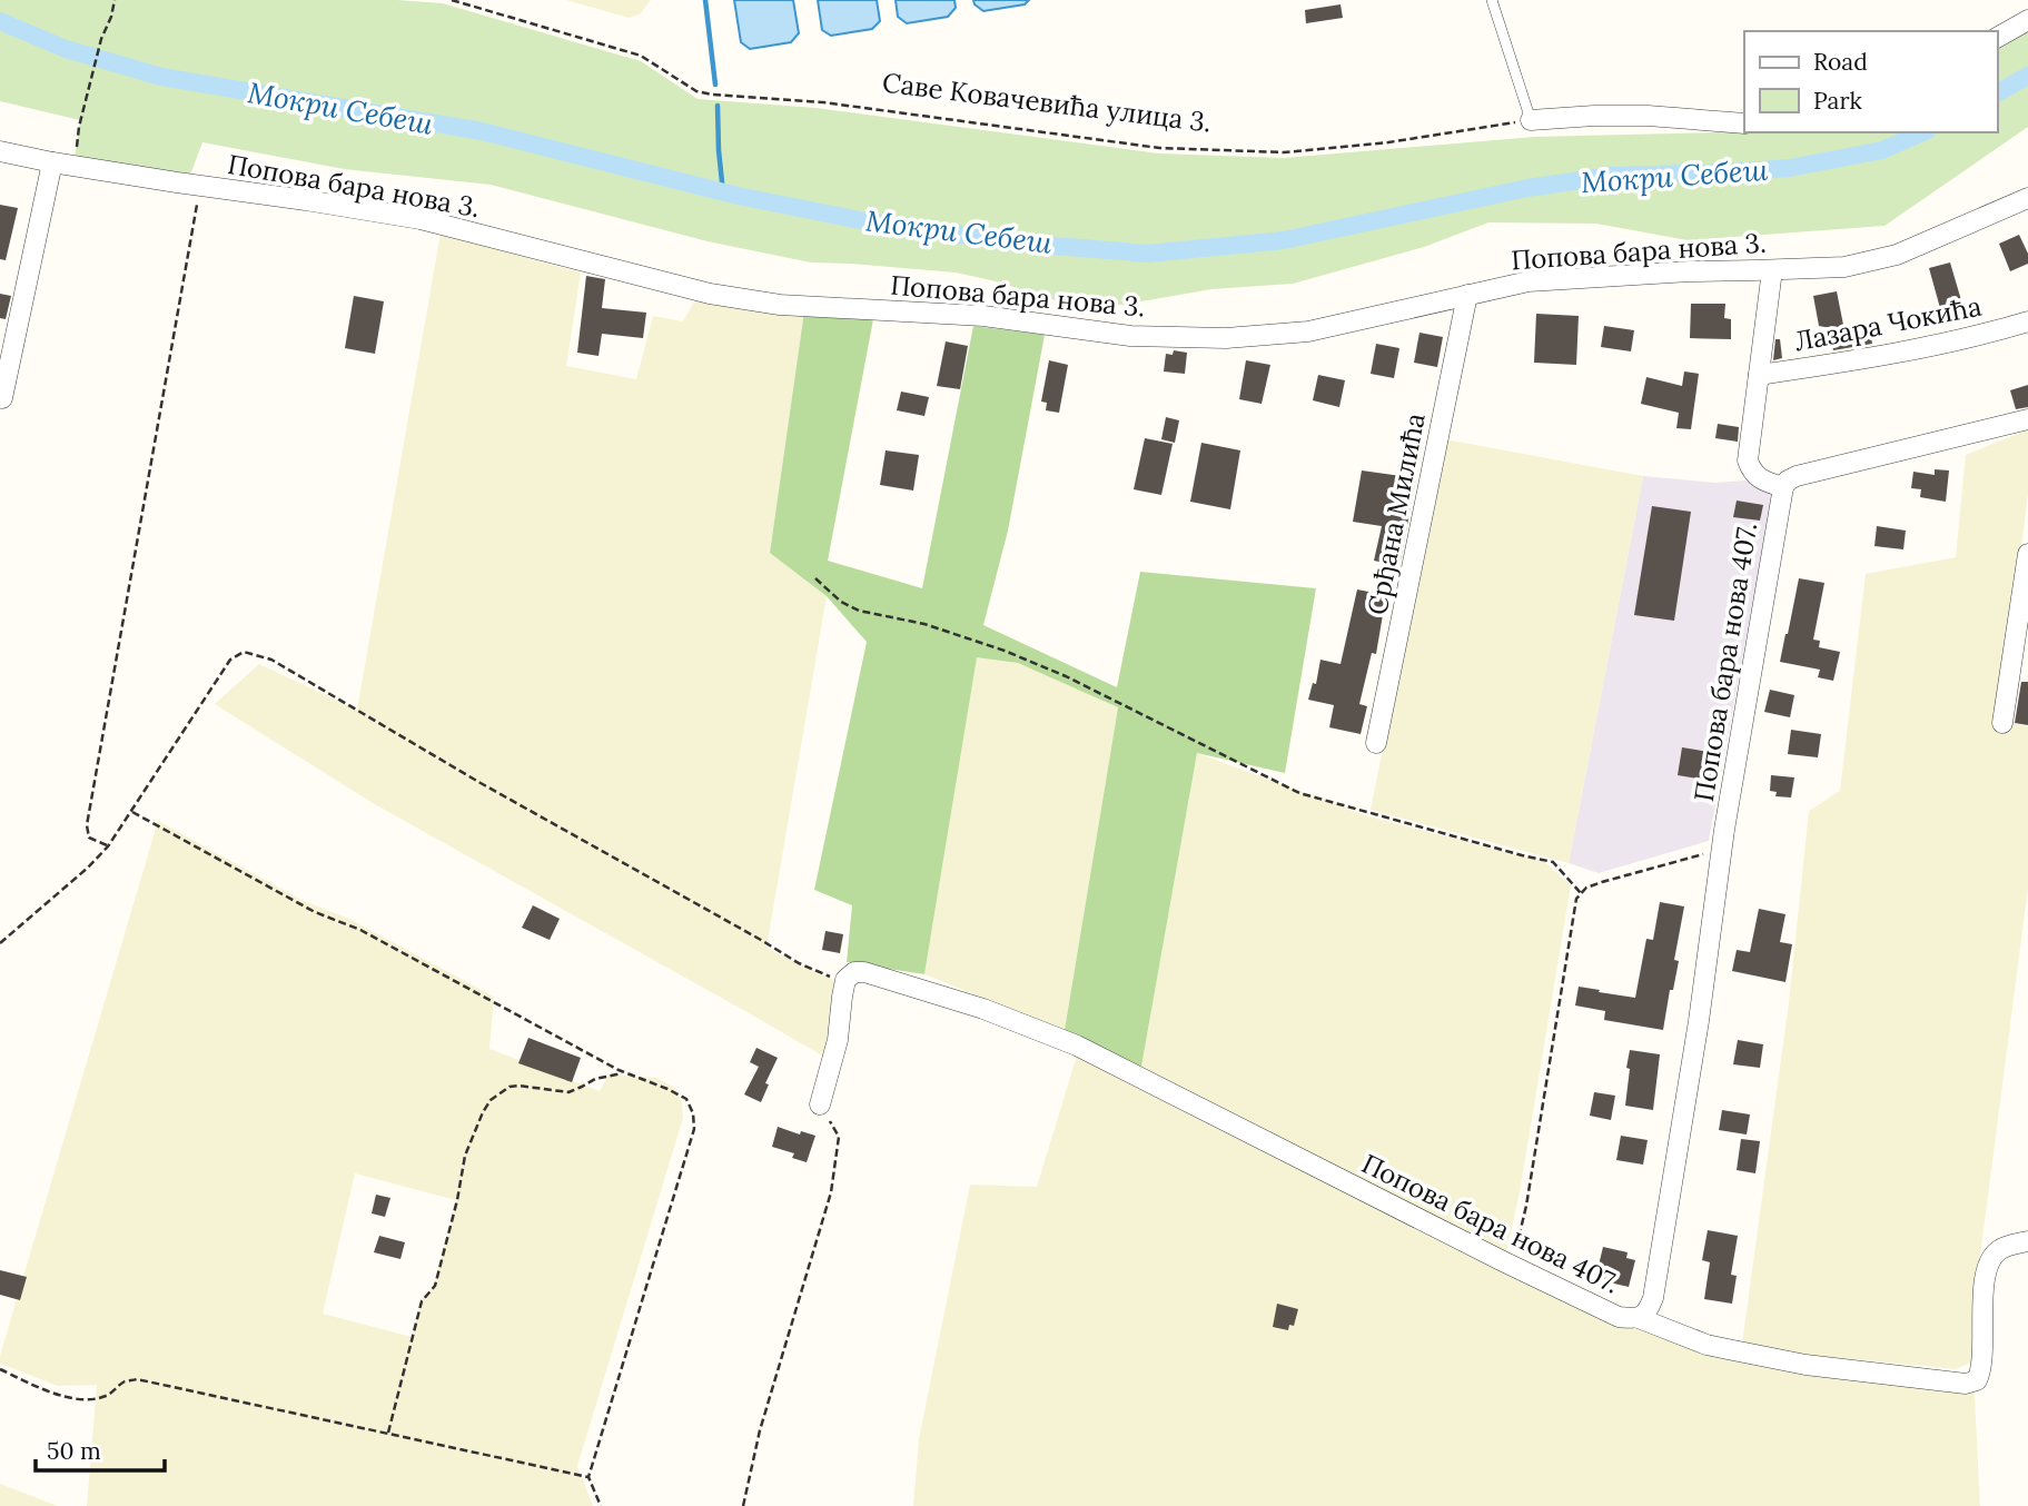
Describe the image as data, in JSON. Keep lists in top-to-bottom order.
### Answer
{
  "streets": {
    "street": [
      "Попова бара нова 3.",
      "Лазара Чокића",
      "Срђана Милића",
      "Попова бара нова 407."
    ],
    "path": ["Саве Ковачевића улица 3."]
  },
  "crossings": [
    ["Попова бара нова 3.", "Срђана Милића"]
  ],
  "water": ["Мокри Себеш"],
  "legend": ["Road", "Park"],
  "scale_bar": "50 m"
}
